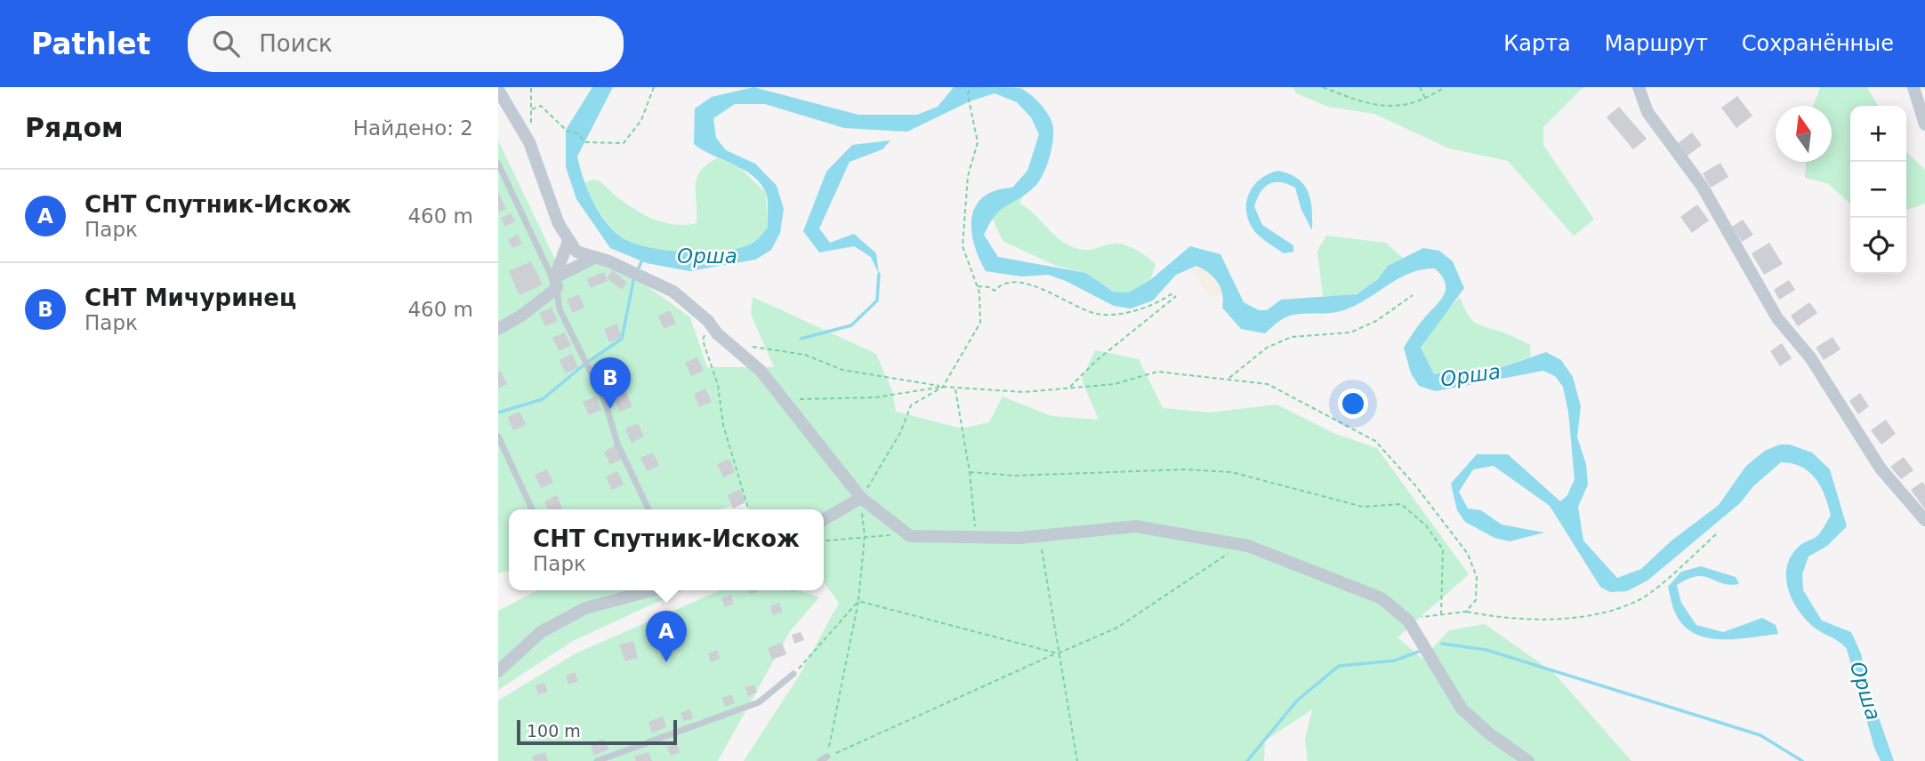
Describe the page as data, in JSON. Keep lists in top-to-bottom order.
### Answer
{
  "water": ["Орша"],
  "scale_bar": "100 m",
  "north": "top",
  "page": {
    "header": "Pathlet",
    "search": "Поиск",
    "nav": ["Карта", "Маршрут", "Сохранённые"],
    "heading": ["Рядом", "Найдено: 2"],
    "map_buttons": ["+", "−"],
    "list": [
      {
        "mark": "A",
        "name": "СНТ Спутник-Искож",
        "note": "Парк",
        "value": "460 m"
      },
      {
        "mark": "B",
        "name": "СНТ Мичуринец",
        "note": "Парк",
        "value": "460 m"
      }
    ],
    "pins": ["B", "A"],
    "popup": ["СНТ Спутник-Искож", "Парк"],
    "scale": "100 m"
  }
}
